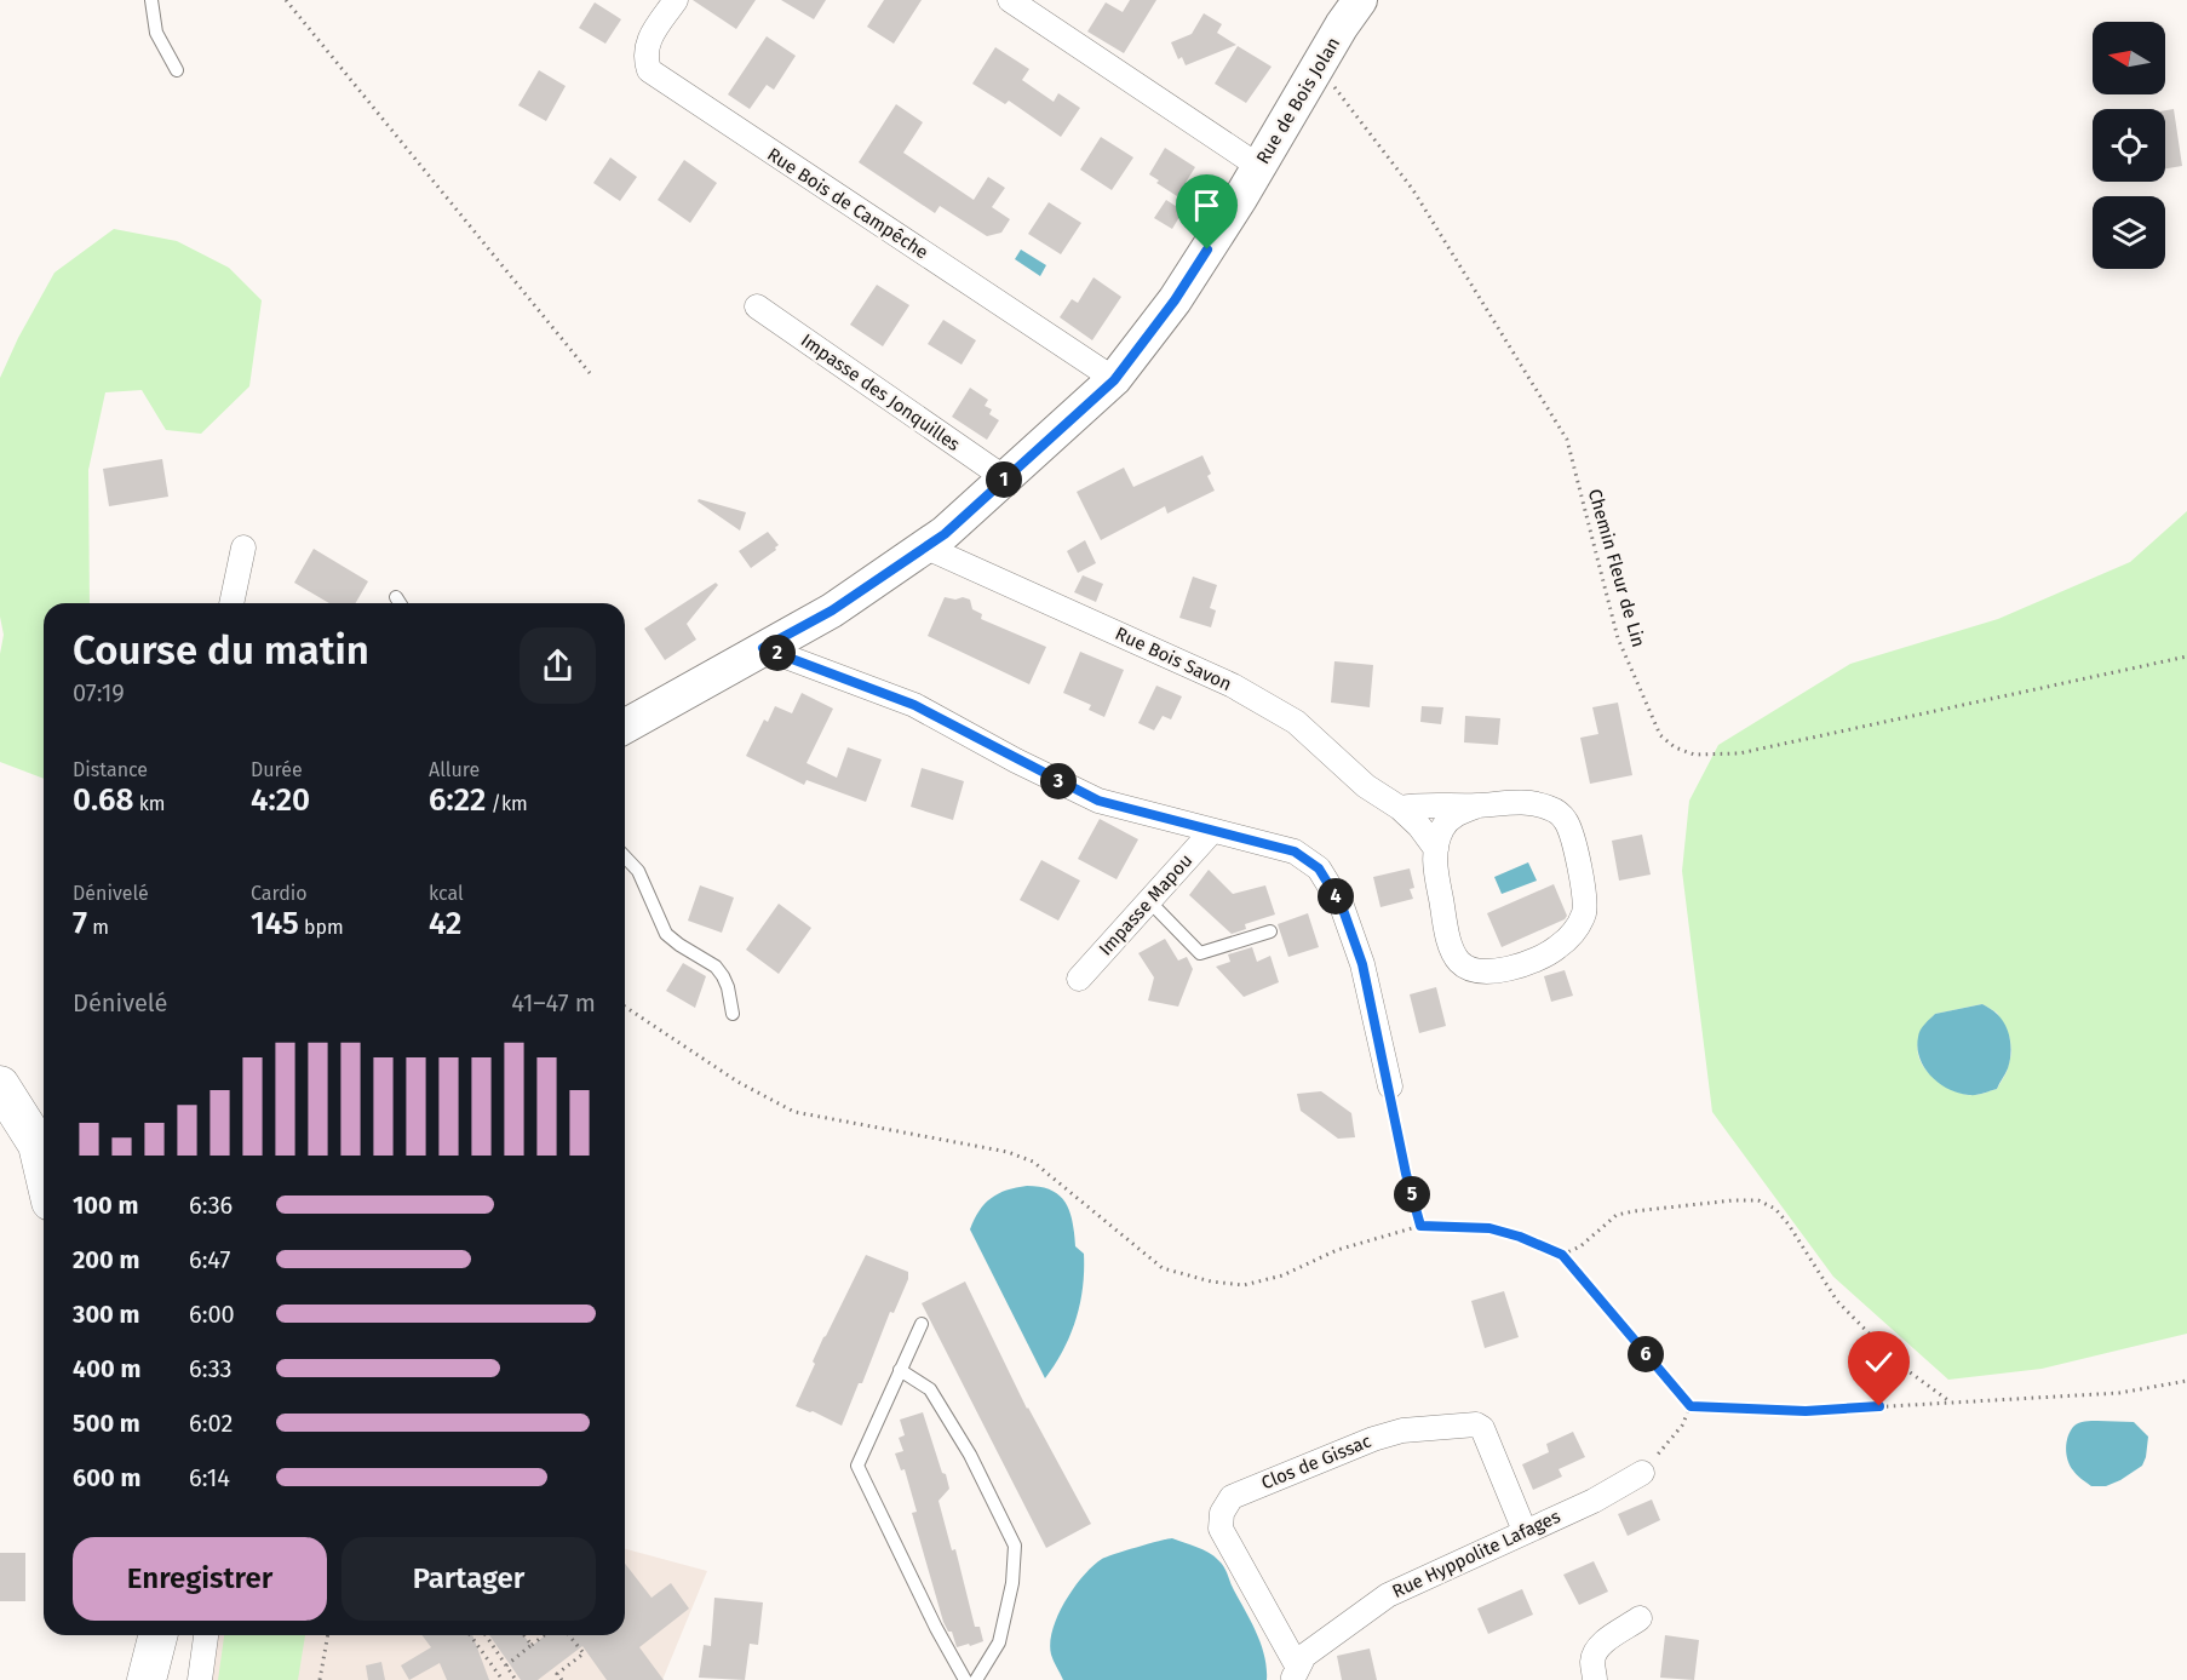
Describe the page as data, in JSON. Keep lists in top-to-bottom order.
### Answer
{
  "streets": {
    "street": [
      "Rue de Bois Jolan",
      "Rue Bois de Campêche",
      "Impasse des Jonquilles",
      "Rue Bois Savon",
      "Impasse Mapou",
      "Clos de Gissac",
      "Rue Hyppolite Lafages"
    ],
    "path": ["Chemin Fleur de Lin"]
  },
  "crossings": [
    ["Rue de Bois Jolan", "Rue Bois de Campêche"],
    ["Rue de Bois Jolan", "Impasse des Jonquilles"],
    ["Rue de Bois Jolan", "Chemin Fleur de Lin"],
    ["Rue de Bois Jolan", "Rue Bois Savon"],
    ["Clos de Gissac", "Rue Hyppolite Lafages"]
  ],
  "north": "left",
  "page": {
    "pins": [
      "1",
      "2",
      "3",
      "4",
      "5",
      "6"
    ],
    "heading": ["Course du matin", "07:19"],
    "stats": [
      ["Distance", "0.68 km"],
      ["Durée", "4:20"],
      ["Allure", "6:22 /km"],
      ["Dénivelé", "7 m"],
      ["Cardio", "145 bpm"],
      ["kcal", "42"]
    ],
    "chart": ["Dénivelé", "41–47 m"],
    "list": [
      {
        "name": "100 m",
        "note": "6:36"
      },
      {
        "name": "200 m",
        "note": "6:47"
      },
      {
        "name": "300 m",
        "note": "6:00"
      },
      {
        "name": "400 m",
        "note": "6:33"
      },
      {
        "name": "500 m",
        "note": "6:02"
      },
      {
        "name": "600 m",
        "note": "6:14"
      }
    ],
    "buttons": ["Enregistrer", "Partager"]
  }
}
